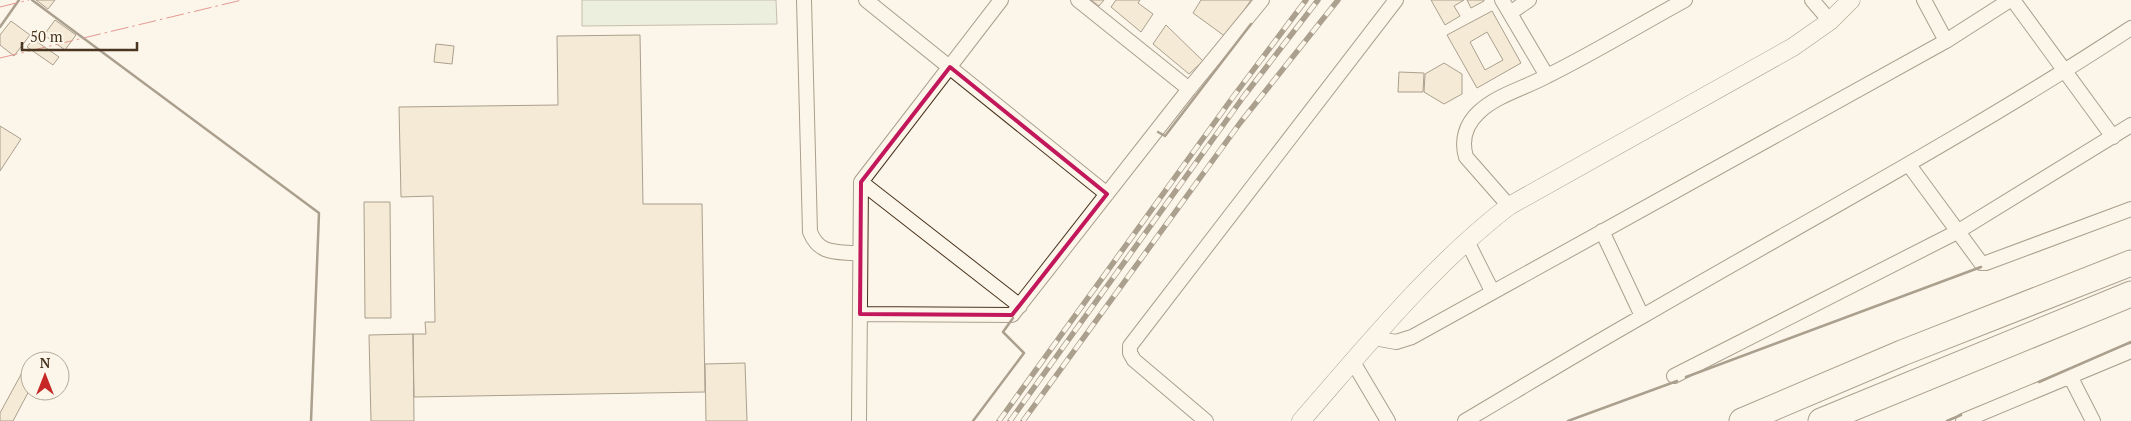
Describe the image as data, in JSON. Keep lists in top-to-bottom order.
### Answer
{
  "scale_bar": "50 m",
  "north": "top"
}
